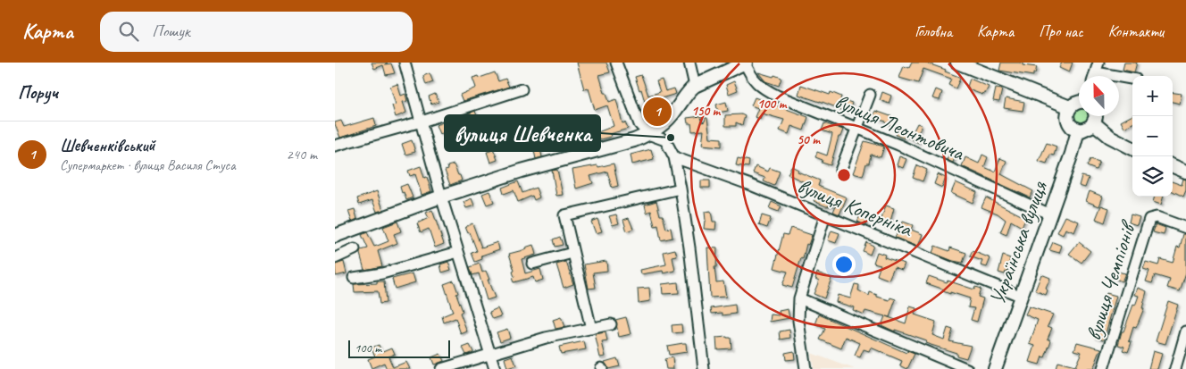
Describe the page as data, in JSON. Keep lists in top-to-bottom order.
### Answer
{
  "streets": {
    "main road": ["Українська вулиця"],
    "street": ["вулиця Леонтовича", "вулиця Коперніка", "вулиця Чемпіонів"]
  },
  "crossings": [
    ["вулиця Леонтовича", "Українська вулиця"],
    ["вулиця Коперніка", "Українська вулиця"]
  ],
  "places": ["вулиця Шевченка"],
  "scale_bar": "100 m",
  "north": "top",
  "page": {
    "header": "Карта",
    "search": "Пошук",
    "nav": [
      "Головна",
      "Карта",
      "Про нас",
      "Контакти"
    ],
    "heading": "Поруч",
    "map_buttons": ["+", "−"],
    "pins": "1",
    "list": [
      {
        "mark": "1",
        "name": "Шевченківський",
        "note": "Супермаркет · вулиця Василя Стуса",
        "value": "240 m"
      }
    ],
    "scale": "100 m"
  },
  "rings": ["100 m", "150 m", "50 m"]
}
